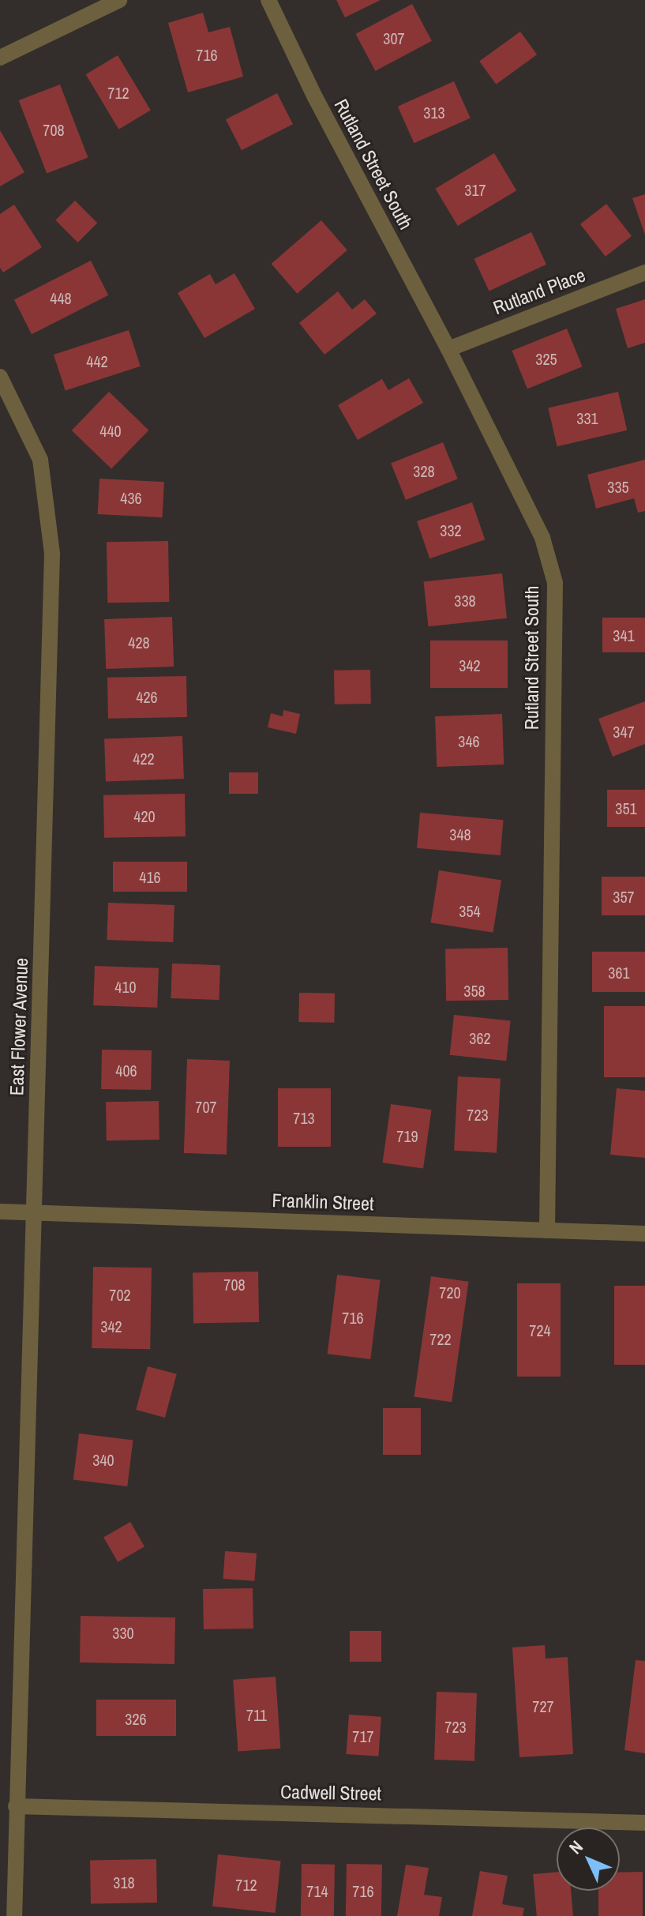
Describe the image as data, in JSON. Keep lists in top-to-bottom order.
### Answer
{
  "streets": {
    "street": [
      "Rutland Street South",
      "Rutland Place",
      "East Flower Avenue",
      "Franklin Street",
      "Cadwell Street"
    ]
  },
  "crossings": [
    ["Rutland Street South", "Rutland Place"],
    ["Rutland Street South", "Franklin Street"],
    ["East Flower Avenue", "Franklin Street"],
    ["East Flower Avenue", "Cadwell Street"]
  ],
  "house_numbers": [
    "307",
    "716",
    "712",
    "313",
    "708",
    "317",
    "448",
    "325",
    "442",
    "331",
    "440",
    "328",
    "335",
    "436",
    "332",
    "338",
    "341",
    "428",
    "342",
    "426",
    "347",
    "346",
    "422",
    "351",
    "420",
    "348",
    "416",
    "357",
    "354",
    "361",
    "410",
    "358",
    "362",
    "406",
    "707",
    "723",
    "713",
    "719",
    "708",
    "720",
    "702",
    "716",
    "342",
    "724",
    "722",
    "340",
    "330",
    "727",
    "711",
    "326",
    "723",
    "717",
    "318",
    "712",
    "714",
    "716"
  ],
  "north": "top left"
}
